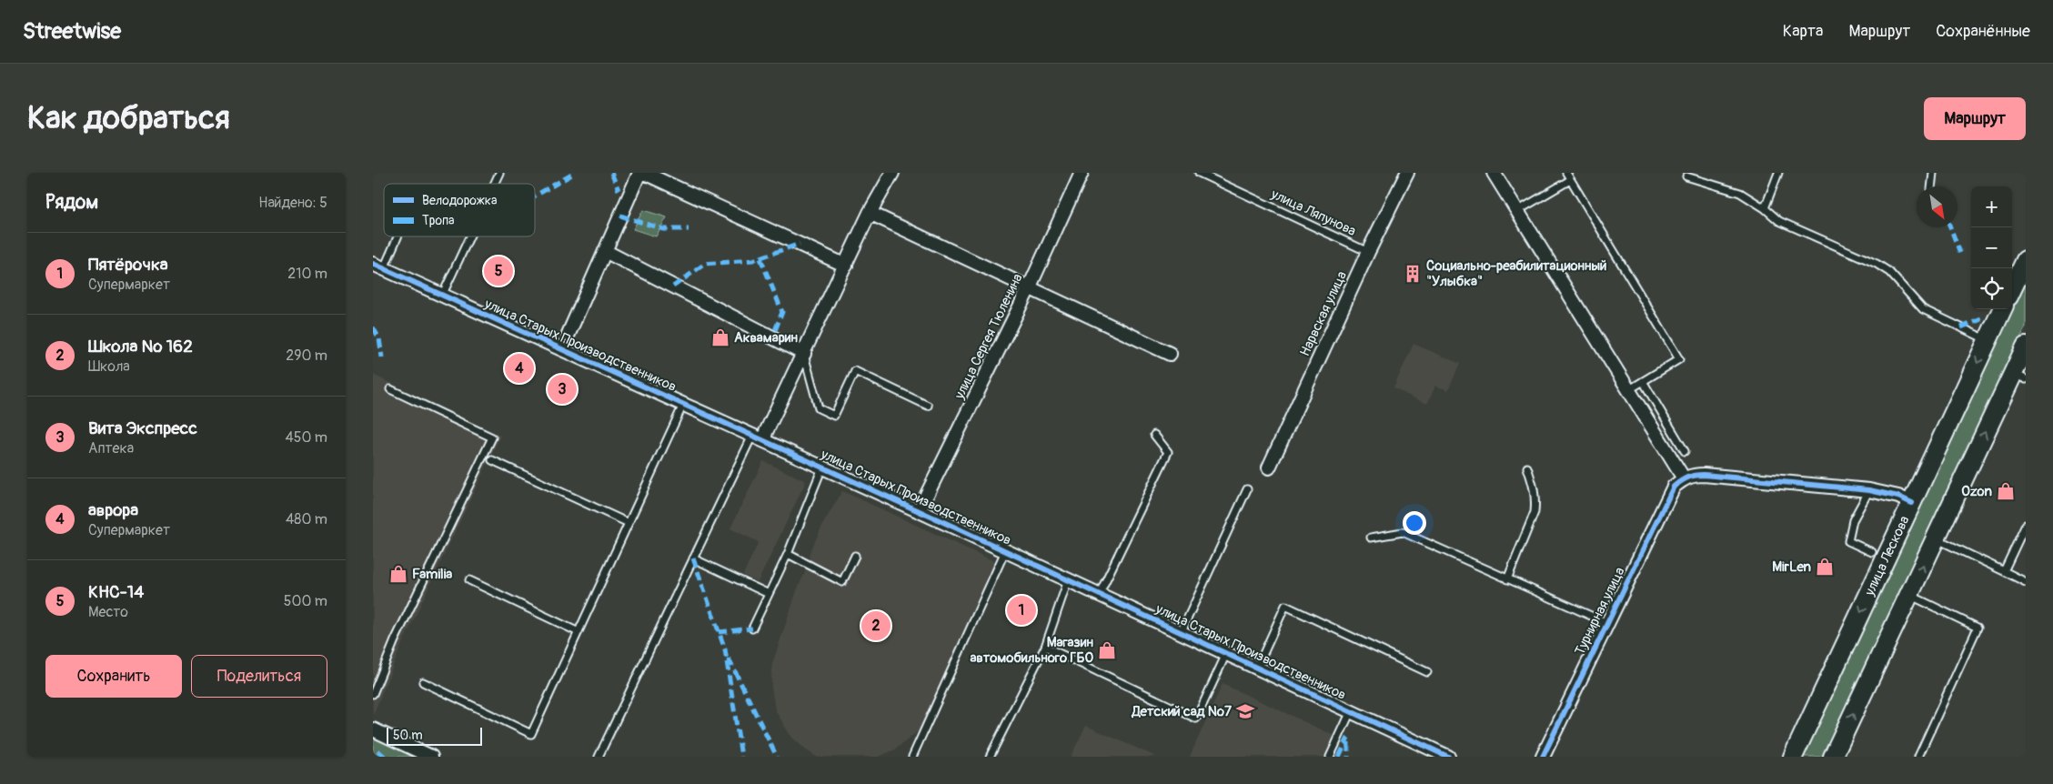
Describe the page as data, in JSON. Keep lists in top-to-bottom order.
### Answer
{
  "streets": {
    "main road": ["улица Лескова"],
    "street": [
      "Нарвская улица",
      "улица Сергея Тюленина",
      "улица Старых Производственников",
      "Турнирная улица"
    ],
    "lane": ["улица Ляпунова"]
  },
  "crossings": [
    ["улица Ляпунова", "Нарвская улица"],
    ["улица Сергея Тюленина", "улица Старых Производственников"]
  ],
  "places": {
    "building": ["Социально-реабилитационный \"Улыбка\""],
    "shop": [
      "Аквамарин",
      "Ozon",
      "MirLen",
      "Familia",
      "Магазин автомобильного ГБО"
    ],
    "school or university": ["Детский сад №7"]
  },
  "legend": ["Велодорожка", "Тропа"],
  "scale_bar": "50 m",
  "north": "bottom right",
  "page": {
    "header": "Streetwise",
    "nav": ["Карта", "Маршрут", "Сохранённые"],
    "buttons": [
      "Маршрут",
      ["Сохранить", "Поделиться"]
    ],
    "title": "Как добраться",
    "heading": ["Рядом", "Найдено: 5"],
    "map_buttons": ["+", "−"],
    "list": [
      {
        "mark": "1",
        "name": "Пятёрочка",
        "note": "Супермаркет",
        "value": "210 m"
      },
      {
        "mark": "2",
        "name": "Школа № 162",
        "note": "Школа",
        "value": "290 m"
      },
      {
        "mark": "3",
        "name": "Вита Экспресс",
        "note": "Аптека",
        "value": "450 m"
      },
      {
        "mark": "4",
        "name": "аврора",
        "note": "Супермаркет",
        "value": "480 m"
      },
      {
        "mark": "5",
        "name": "КНС-14",
        "note": "Место",
        "value": "500 m"
      }
    ],
    "pins": [
      "5",
      "4",
      "3",
      "1",
      "2"
    ],
    "scale": "50 m"
  }
}
